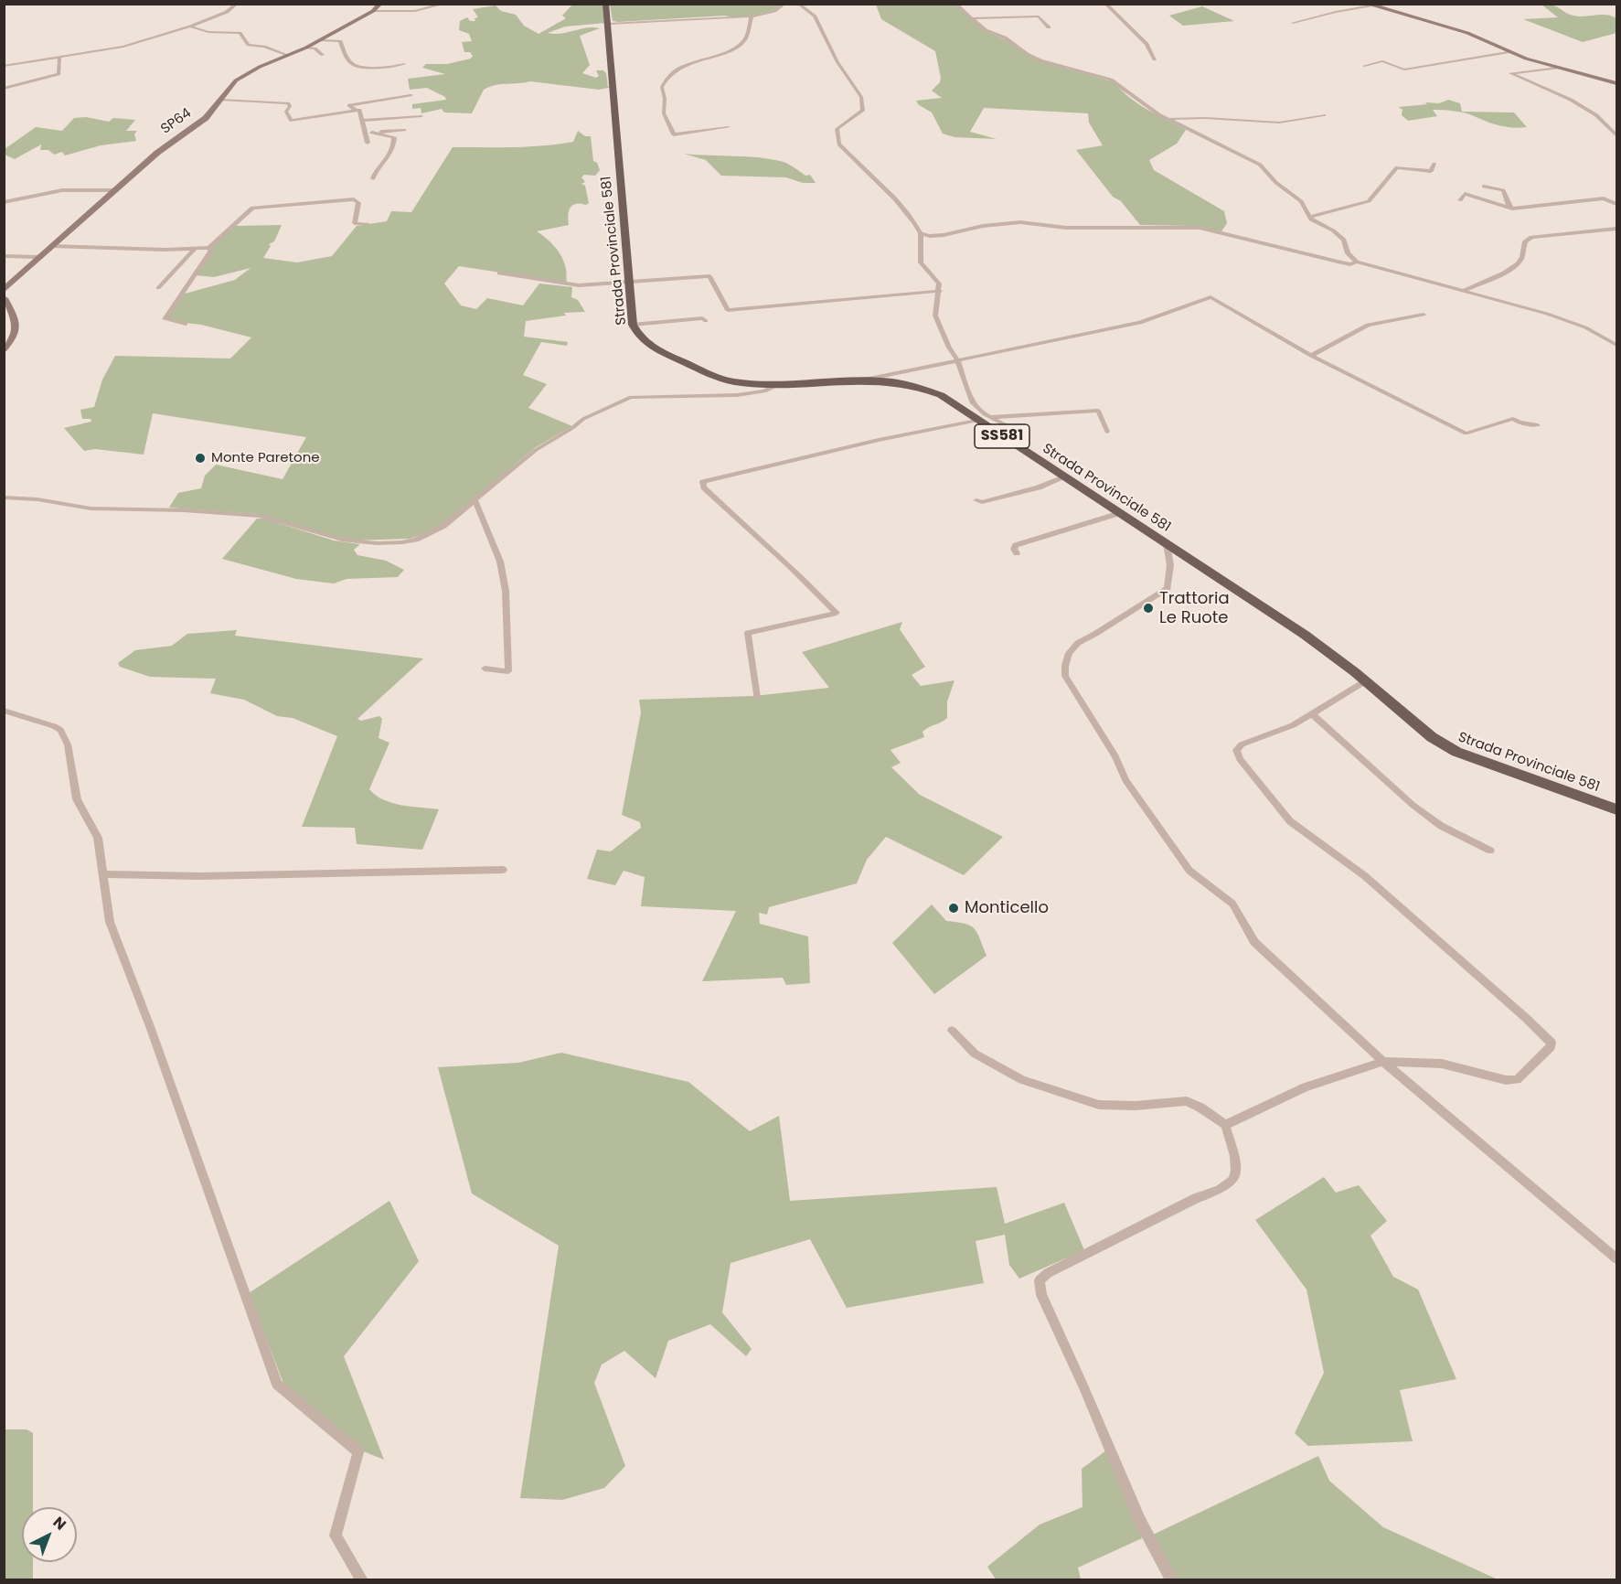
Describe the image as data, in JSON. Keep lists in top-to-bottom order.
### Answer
{
  "streets": {
    "main road": ["Strada Provinciale 581", "SS581"],
    "street": ["SP64"]
  },
  "places": ["Monte Paretone", "Trattoria Le Ruote", "Monticello"],
  "north": "top right"
}
